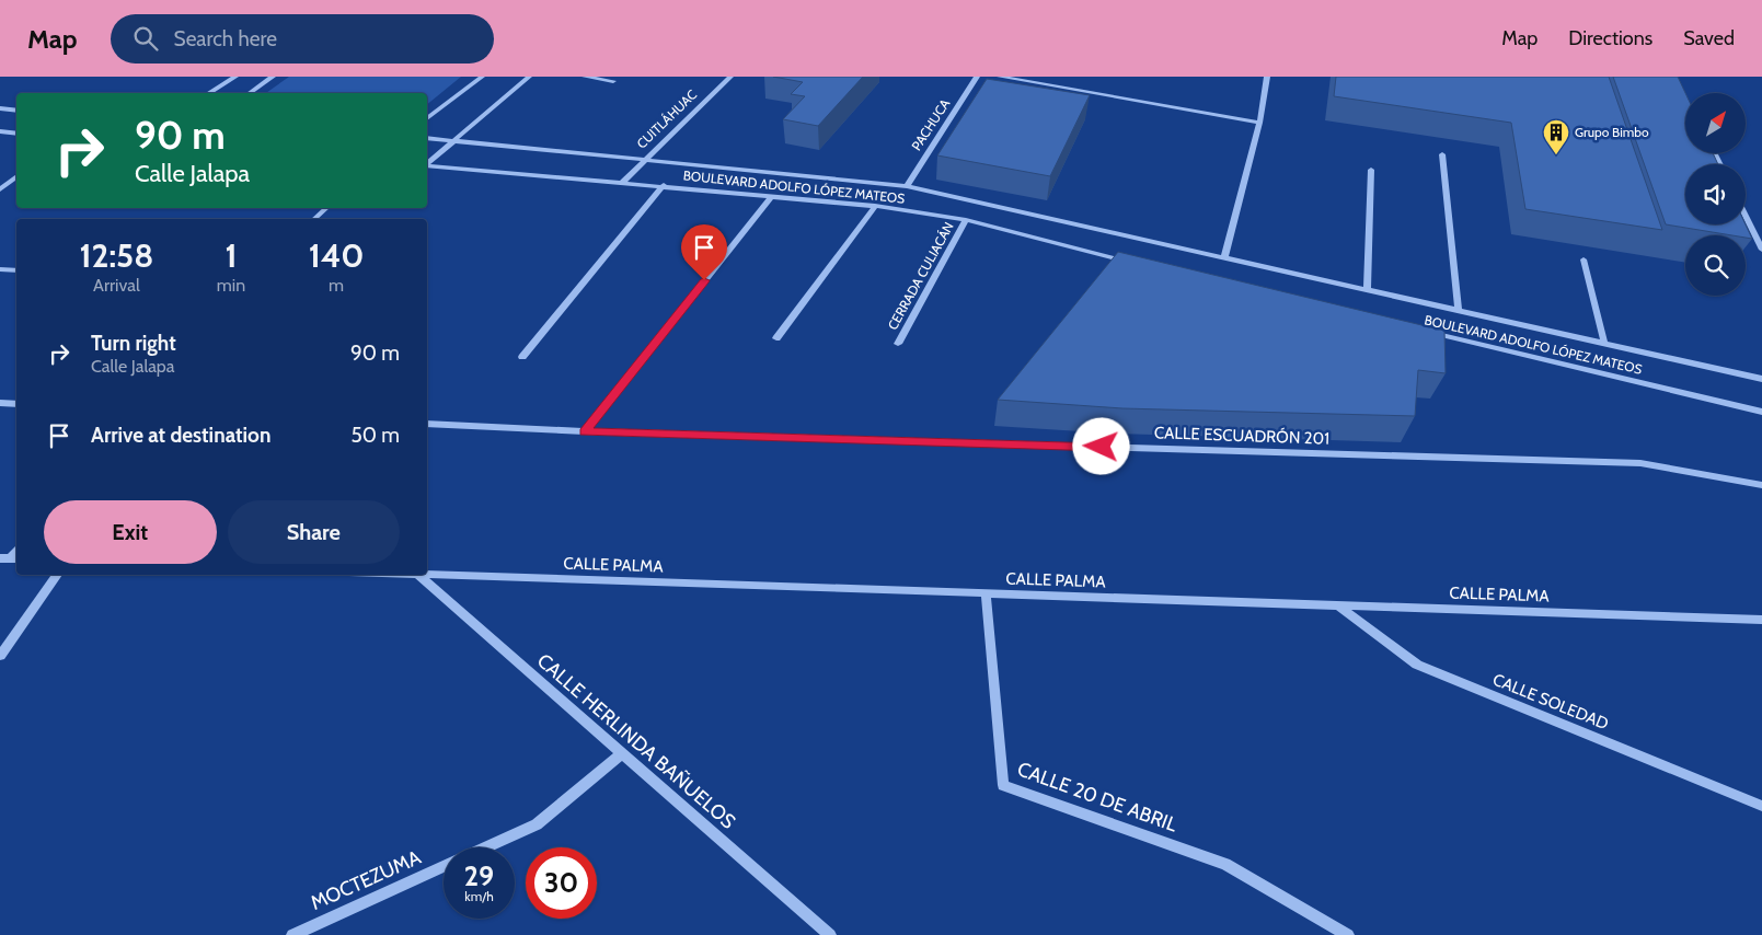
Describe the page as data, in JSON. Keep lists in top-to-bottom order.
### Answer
{
  "streets": {
    "street": [
      "CUITLÁHUAC",
      "PACHUCA",
      "BOULEVARD ADOLFO LÓPEZ MATEOS",
      "CERRADA CULIACÁN",
      "CALLE ESCUADRÓN 201",
      "CALLE PALMA",
      "CALLE SOLEDAD",
      "CALLE HERLINDA BAÑUELOS",
      "CALLE 20 DE ABRIL",
      "MOCTEZUMA"
    ]
  },
  "crossings": [
    ["CUITLÁHUAC", "BOULEVARD ADOLFO LÓPEZ MATEOS"],
    ["PACHUCA", "BOULEVARD ADOLFO LÓPEZ MATEOS"],
    ["BOULEVARD ADOLFO LÓPEZ MATEOS", "CERRADA CULIACÁN"],
    ["CALLE PALMA", "CALLE SOLEDAD"],
    ["CALLE PALMA", "CALLE HERLINDA BAÑUELOS"],
    ["CALLE PALMA", "CALLE 20 DE ABRIL"],
    ["CALLE HERLINDA BAÑUELOS", "MOCTEZUMA"]
  ],
  "places": {
    "building": ["Grupo Bimbo"]
  },
  "north": "top right",
  "page": {
    "header": "Map",
    "search": "Search here",
    "nav": ["Map", "Directions", "Saved"],
    "turn": ["90 m", "Calle Jalapa"],
    "eta": [
      "12:58",
      "Arrival",
      "1",
      "min",
      "140",
      "m"
    ],
    "list": [
      {
        "name": "Turn right",
        "note": "Calle Jalapa",
        "value": "90 m"
      },
      {
        "name": "Arrive at destination",
        "value": "50 m"
      }
    ],
    "buttons": ["Exit", "Share"],
    "speed": "29 km/h",
    "limit": "30"
  }
}
